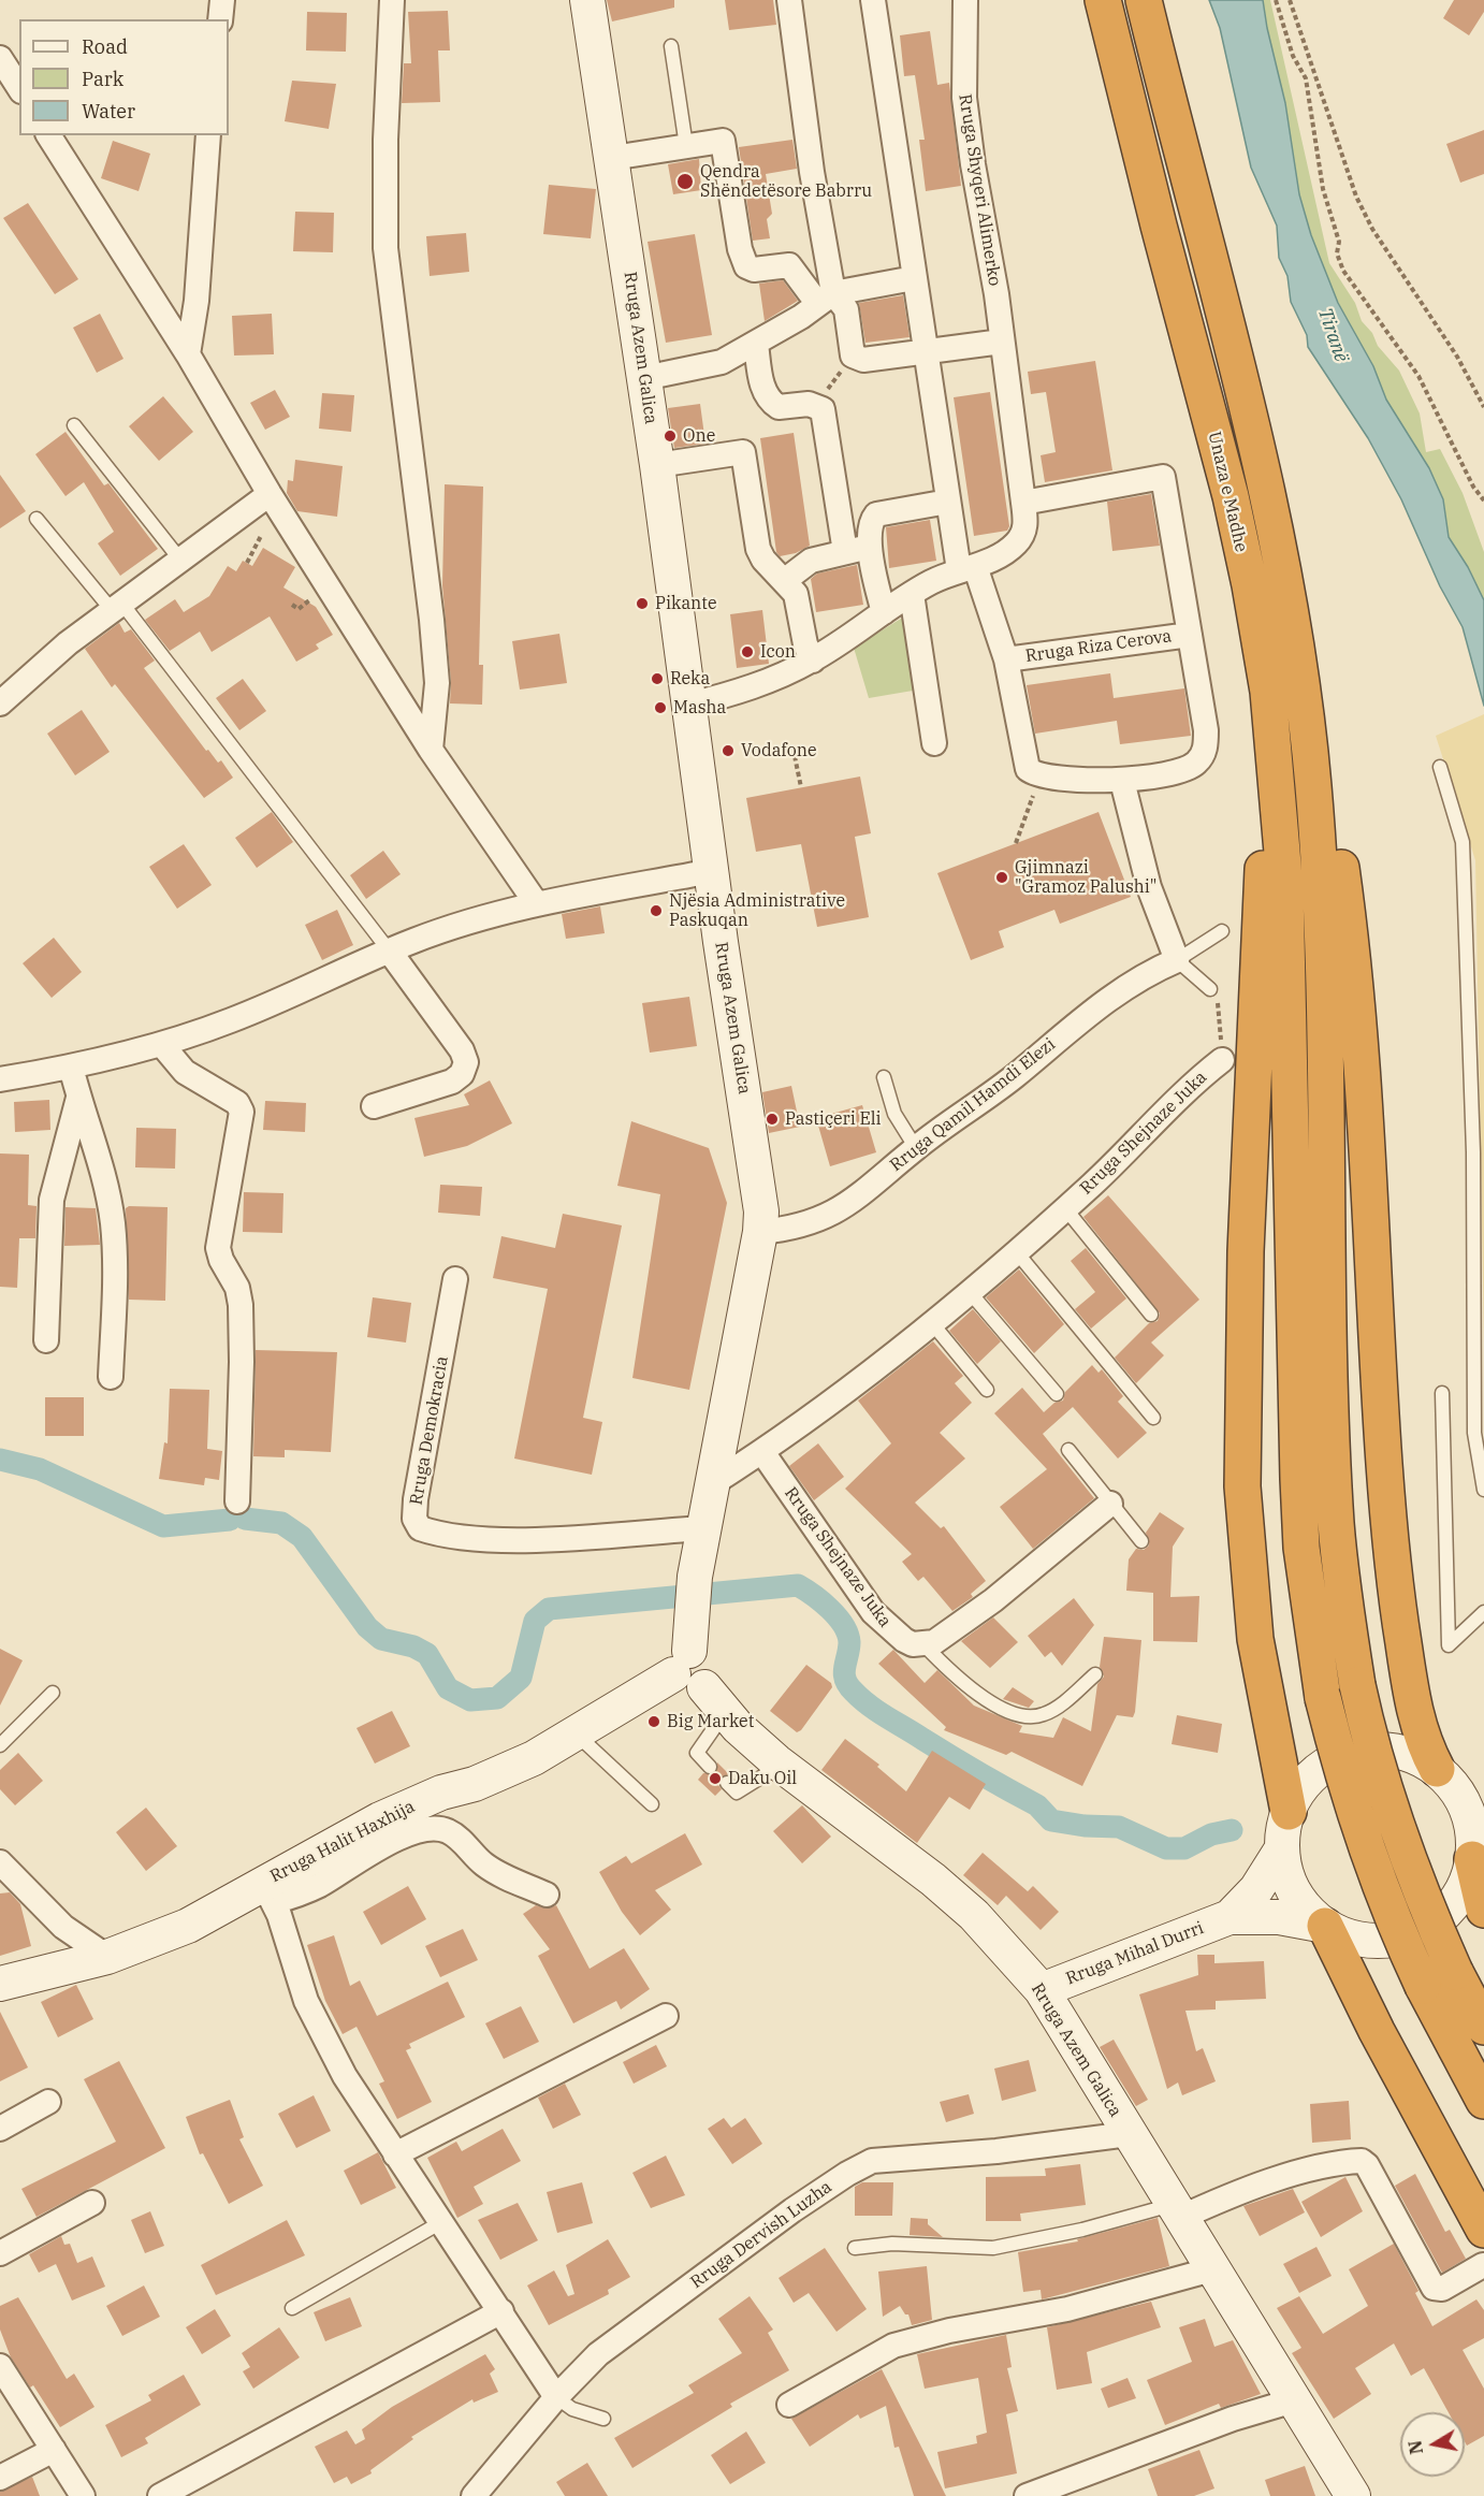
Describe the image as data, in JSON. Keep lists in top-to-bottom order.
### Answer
{
  "streets": {
    "highway": ["Unaza e Madhe"],
    "main road": ["Rruga Azem Galica", "Rruga Halit Haxhija", "Rruga Mihal Durri"],
    "street": [
      "Rruga Shyqeri Alimerko",
      "Rruga Riza Cerova",
      "Rruga Qamil Hamdi Elezi",
      "Rruga Shejnaze Juka",
      "Rruga Demokracia",
      "Rruga Dervish Luzha"
    ]
  },
  "crossings": [
    ["Rruga Shyqeri Alimerko", "Rruga Riza Cerova"],
    ["Rruga Azem Galica", "Rruga Qamil Hamdi Elezi"],
    ["Rruga Azem Galica", "Rruga Shejnaze Juka"],
    ["Rruga Azem Galica", "Rruga Demokracia"],
    ["Rruga Azem Galica", "Rruga Halit Haxhija"],
    ["Rruga Azem Galica", "Rruga Mihal Durri"],
    ["Rruga Azem Galica", "Rruga Dervish Luzha"]
  ],
  "water": ["Tiranë"],
  "places": [
    "Qendra Shëndetësore Babrru",
    "One",
    "Pikante",
    "Icon",
    "Reka",
    "Masha",
    "Vodafone",
    "Gjimnazi \"Gramoz Palushi\"",
    "Njësia Administrative Paskuqan",
    "Pastiçeri Eli",
    "Big Market",
    "Daku Oil"
  ],
  "legend": ["Road", "Park", "Water"],
  "north": "left"
}
